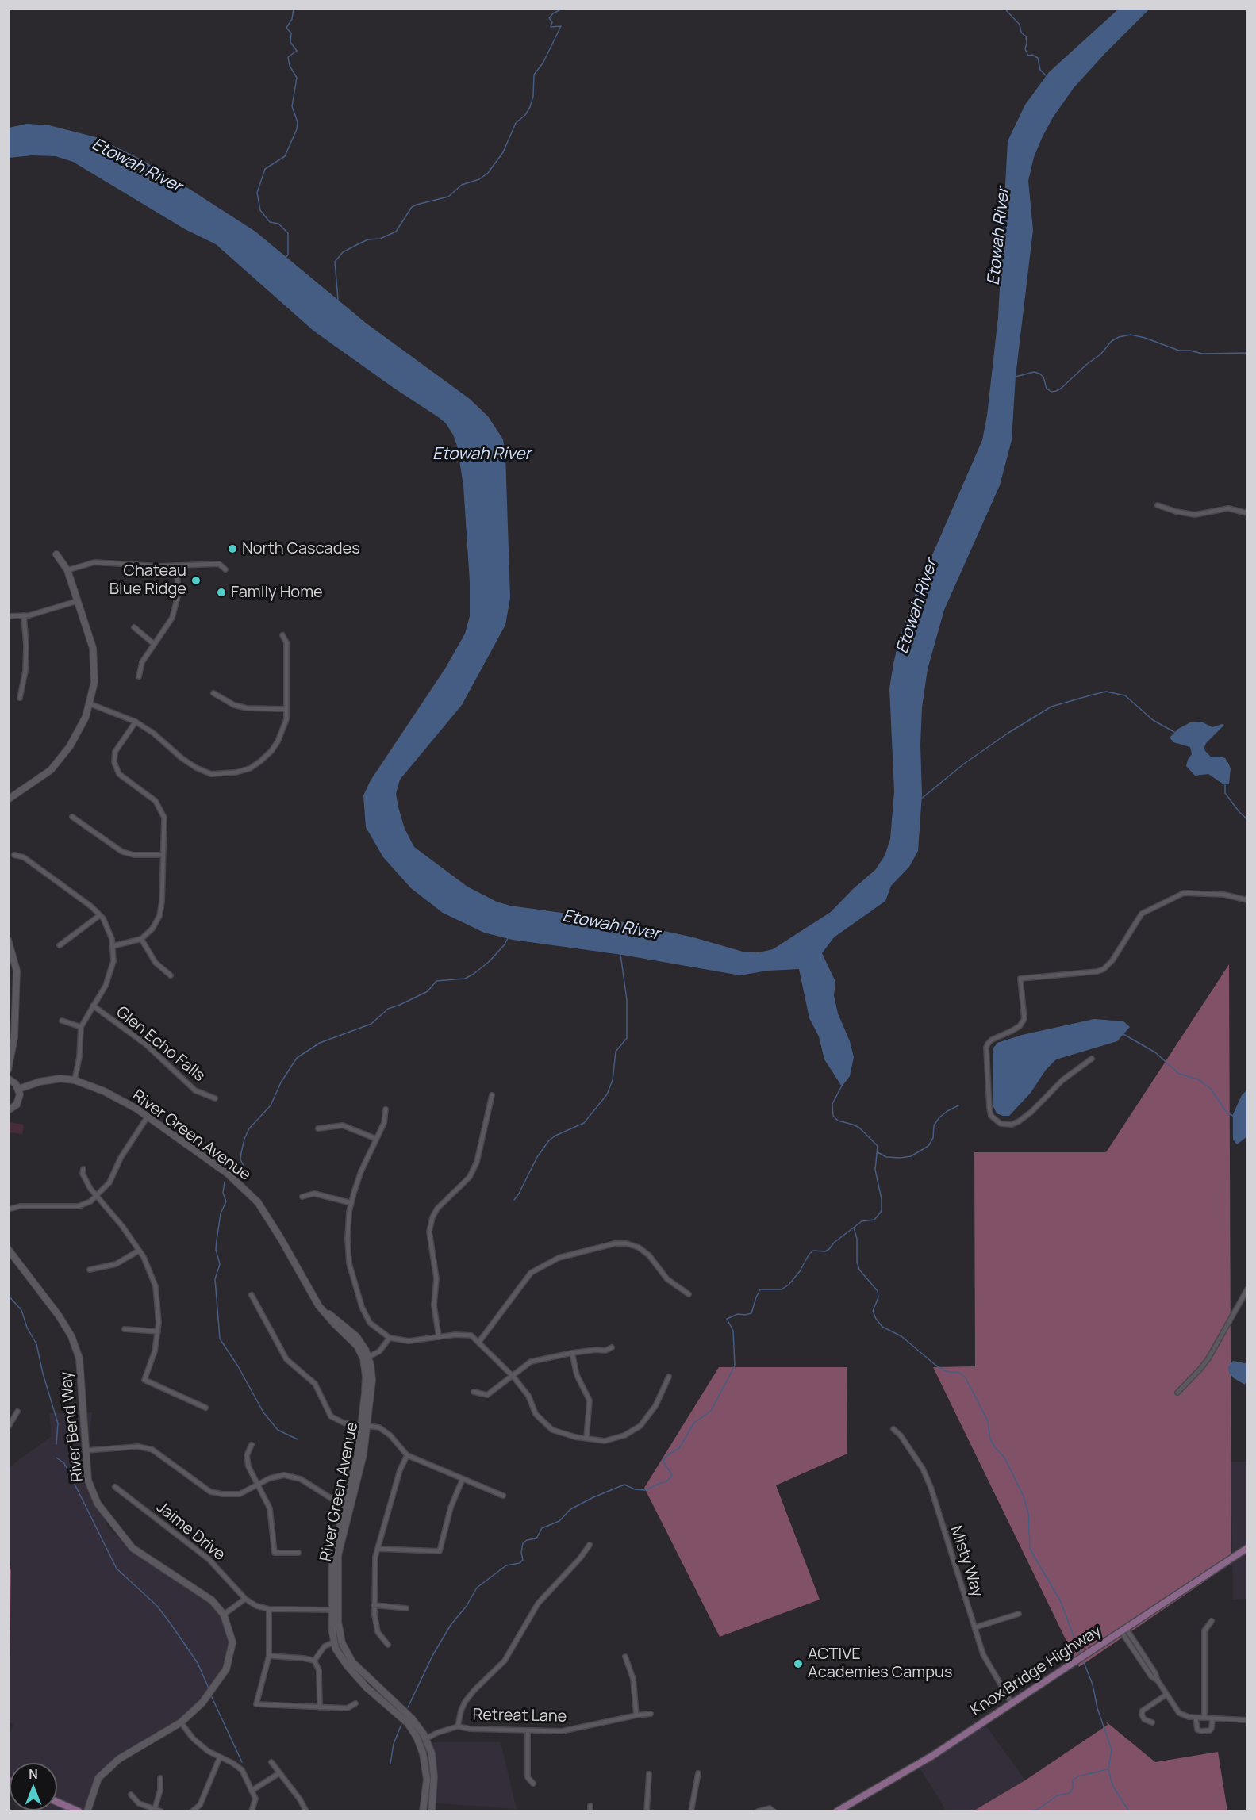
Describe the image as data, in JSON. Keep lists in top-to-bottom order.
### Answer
{
  "streets": {
    "main road": ["Knox Bridge Highway"],
    "street": [
      "Glen Echo Falls",
      "River Green Avenue",
      "River Bend Way",
      "Jaime Drive",
      "Misty Way",
      "Retreat Lane"
    ]
  },
  "crossings": [
    ["River Green Avenue", "Jaime Drive"],
    ["Misty Way", "Knox Bridge Highway"]
  ],
  "water": ["Etowah River"],
  "places": [
    "North Cascades",
    "Chateau Blue Ridge",
    "Family Home",
    "ACTIVE Academies Campus"
  ],
  "north": "top"
}
